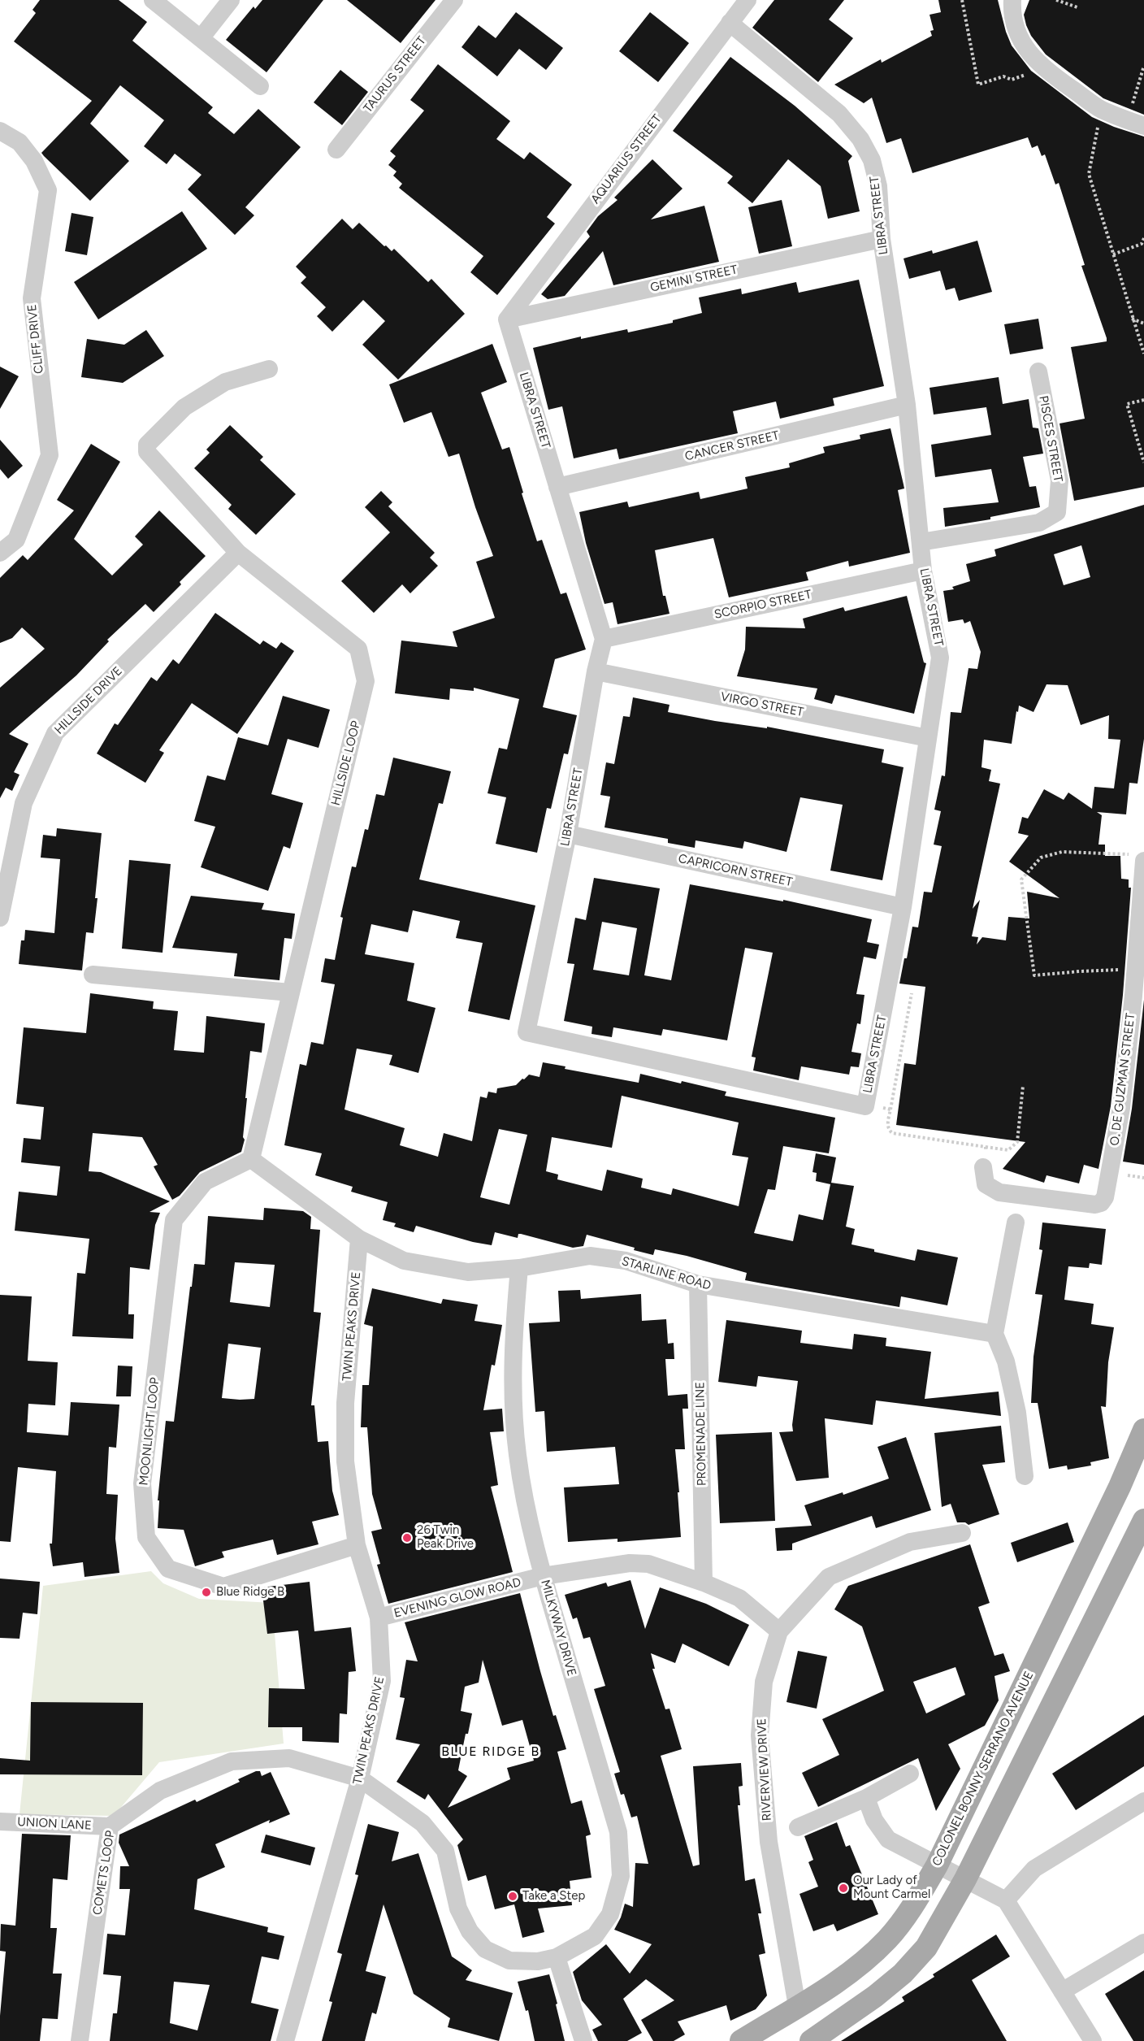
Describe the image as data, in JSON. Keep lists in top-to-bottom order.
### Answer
{
  "streets": {
    "main road": ["COLONEL BONNY SERRANO AVENUE"],
    "street": [
      "TAURUS STREET",
      "AQUARIUS STREET",
      "LIBRA STREET",
      "GEMINI STREET",
      "CLIFF DRIVE",
      "PISCES STREET",
      "CANCER STREET",
      "SCORPIO STREET",
      "HILLSIDE DRIVE",
      "VIRGO STREET",
      "HILLSIDE LOOP",
      "CAPRICORN STREET",
      "O. DE GUZMAN STREET",
      "STARLINE ROAD",
      "TWIN PEAKS DRIVE",
      "MOONLIGHT LOOP",
      "PROMENADE LINE",
      "EVENING GLOW ROAD",
      "MILKYWAY DRIVE",
      "RIVERVIEW DRIVE",
      "UNION LANE",
      "COMETS LOOP"
    ]
  },
  "crossings": [
    ["AQUARIUS STREET", "LIBRA STREET"],
    ["AQUARIUS STREET", "GEMINI STREET"],
    ["LIBRA STREET", "GEMINI STREET"],
    ["LIBRA STREET", "PISCES STREET"],
    ["LIBRA STREET", "CANCER STREET"],
    ["LIBRA STREET", "SCORPIO STREET"],
    ["LIBRA STREET", "VIRGO STREET"],
    ["LIBRA STREET", "CAPRICORN STREET"],
    ["HILLSIDE DRIVE", "HILLSIDE LOOP"],
    ["HILLSIDE LOOP", "STARLINE ROAD"],
    ["HILLSIDE LOOP", "MOONLIGHT LOOP"],
    ["STARLINE ROAD", "TWIN PEAKS DRIVE"],
    ["STARLINE ROAD", "MOONLIGHT LOOP"],
    ["STARLINE ROAD", "PROMENADE LINE"],
    ["STARLINE ROAD", "MILKYWAY DRIVE"],
    ["TWIN PEAKS DRIVE", "MOONLIGHT LOOP"],
    ["TWIN PEAKS DRIVE", "EVENING GLOW ROAD"],
    ["TWIN PEAKS DRIVE", "MILKYWAY DRIVE"],
    ["TWIN PEAKS DRIVE", "COMETS LOOP"],
    ["PROMENADE LINE", "EVENING GLOW ROAD"],
    ["EVENING GLOW ROAD", "MILKYWAY DRIVE"],
    ["EVENING GLOW ROAD", "RIVERVIEW DRIVE"],
    ["MILKYWAY DRIVE", "COMETS LOOP"],
    ["COLONEL BONNY SERRANO AVENUE", "RIVERVIEW DRIVE"],
    ["UNION LANE", "COMETS LOOP"]
  ],
  "districts": ["BLUE RIDGE B"],
  "places": [
    "26 Twin Peak Drive",
    "Blue Ridge B",
    "Our Lady of Mount Carmel",
    "Take a Step"
  ]
}
